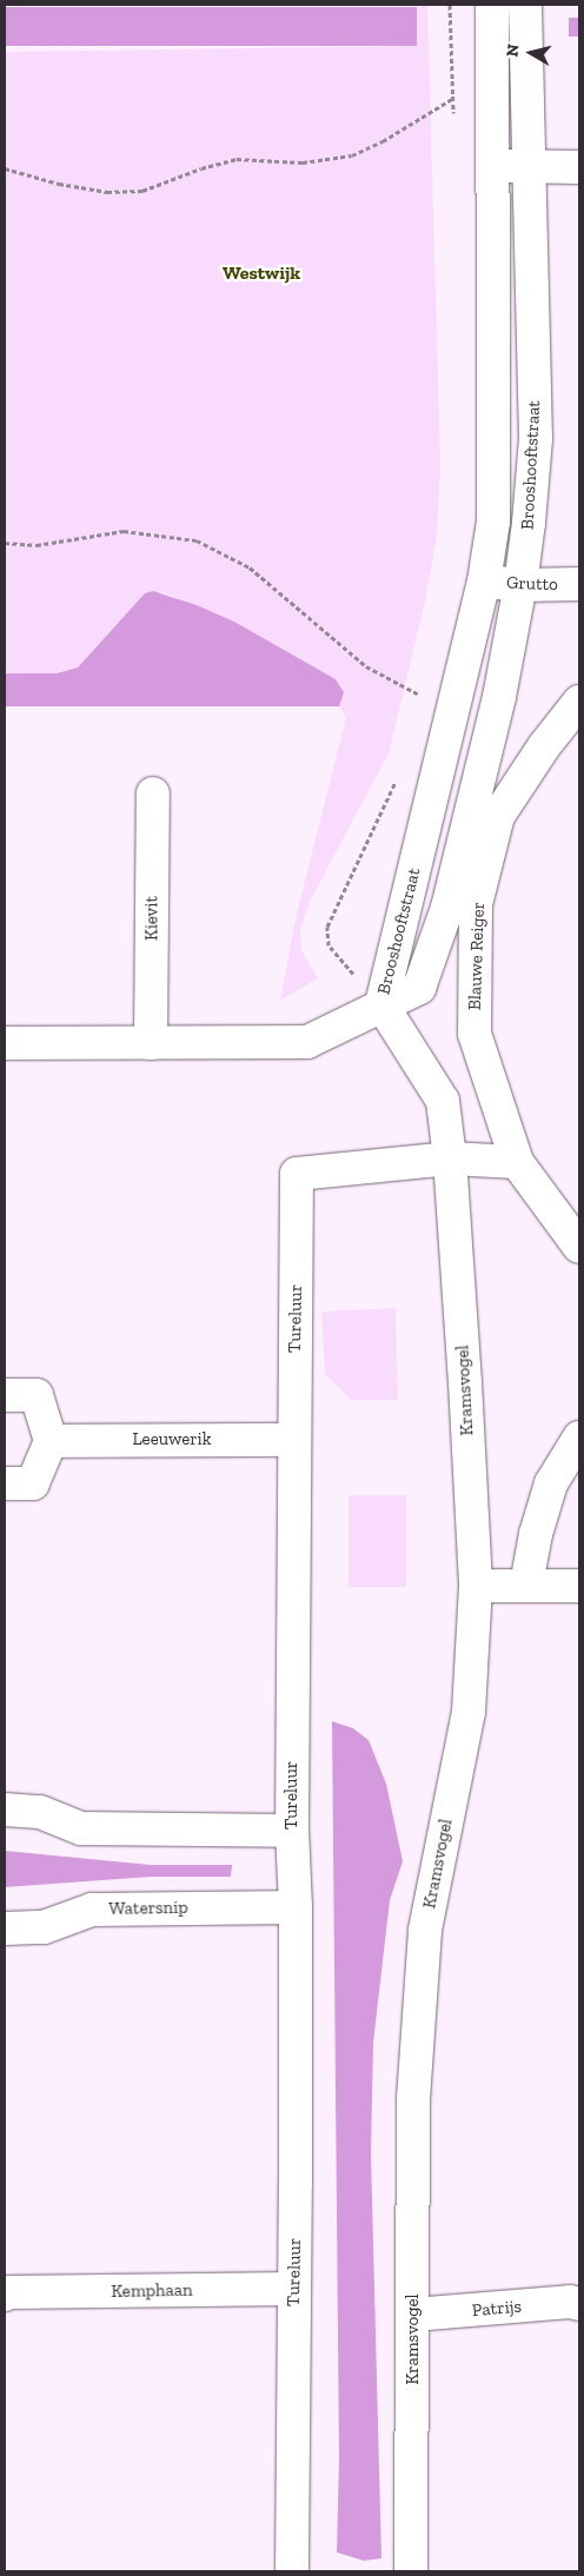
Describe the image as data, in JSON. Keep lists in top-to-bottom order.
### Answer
{
  "streets": {
    "street": [
      "Brooshooftstraat",
      "Grutto",
      "Kievit",
      "Blauwe Reiger",
      "Tureluur",
      "Kramsvogel",
      "Leeuwerik",
      "Watersnip",
      "Kemphaan",
      "Patrijs"
    ]
  },
  "crossings": [
    ["Brooshooftstraat", "Grutto"],
    ["Tureluur", "Kramsvogel"],
    ["Tureluur", "Leeuwerik"],
    ["Tureluur", "Watersnip"],
    ["Tureluur", "Kemphaan"],
    ["Kramsvogel", "Patrijs"]
  ],
  "districts": ["Westwijk"],
  "north": "left"
}
